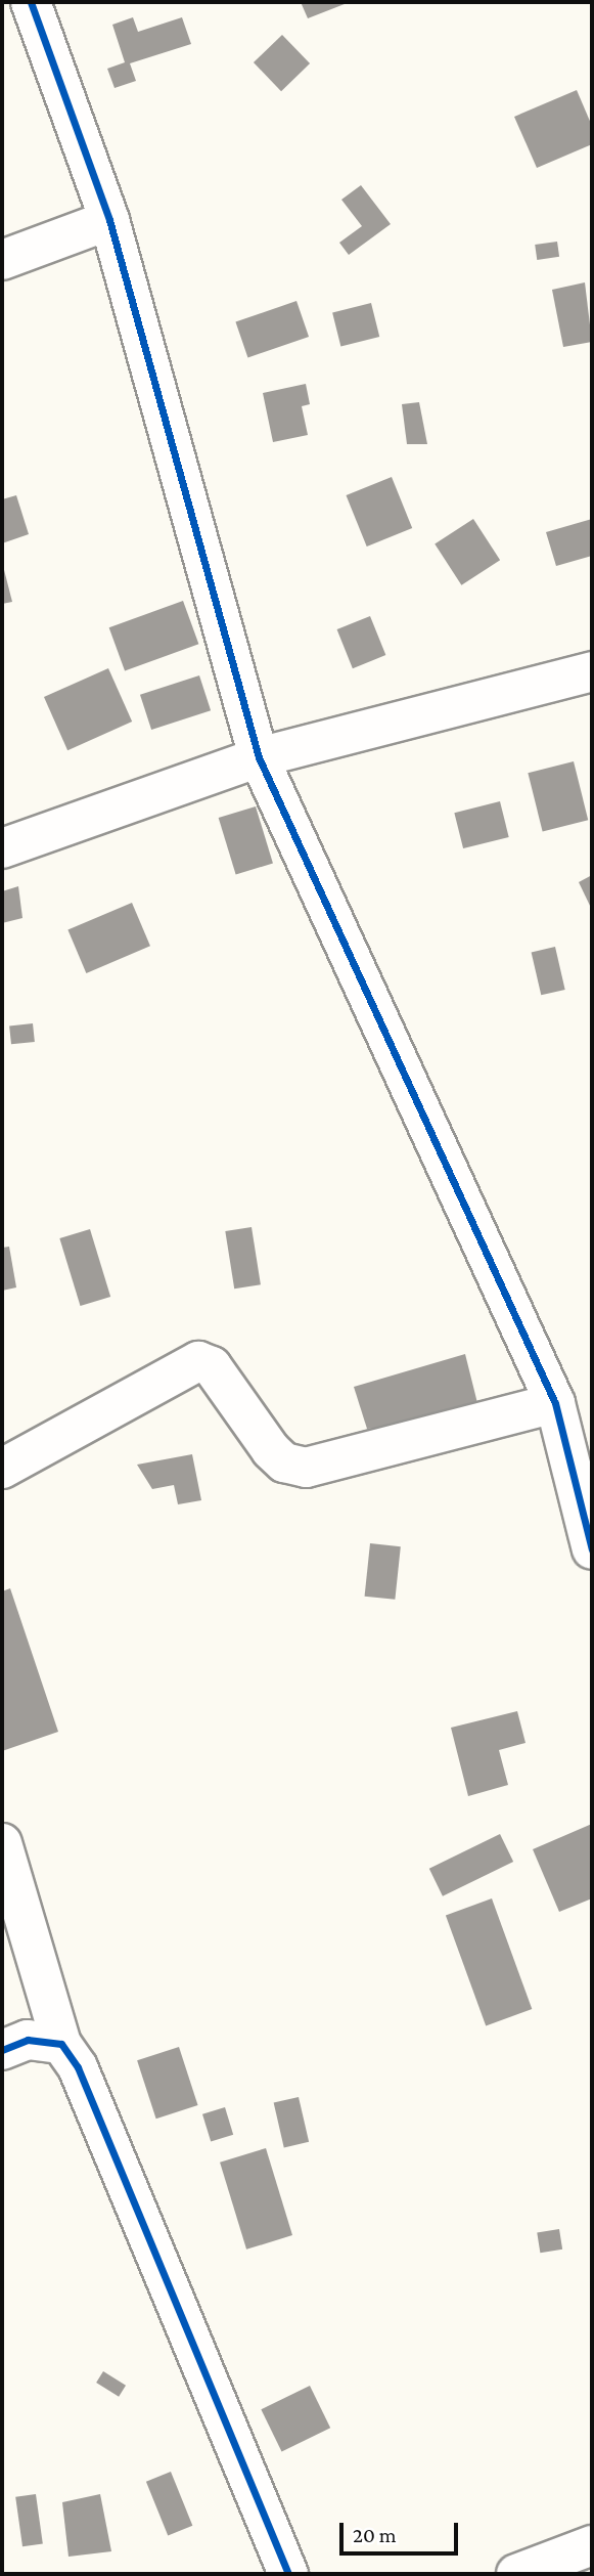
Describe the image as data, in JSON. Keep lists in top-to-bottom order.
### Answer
{
  "scale_bar": "20 m"
}
